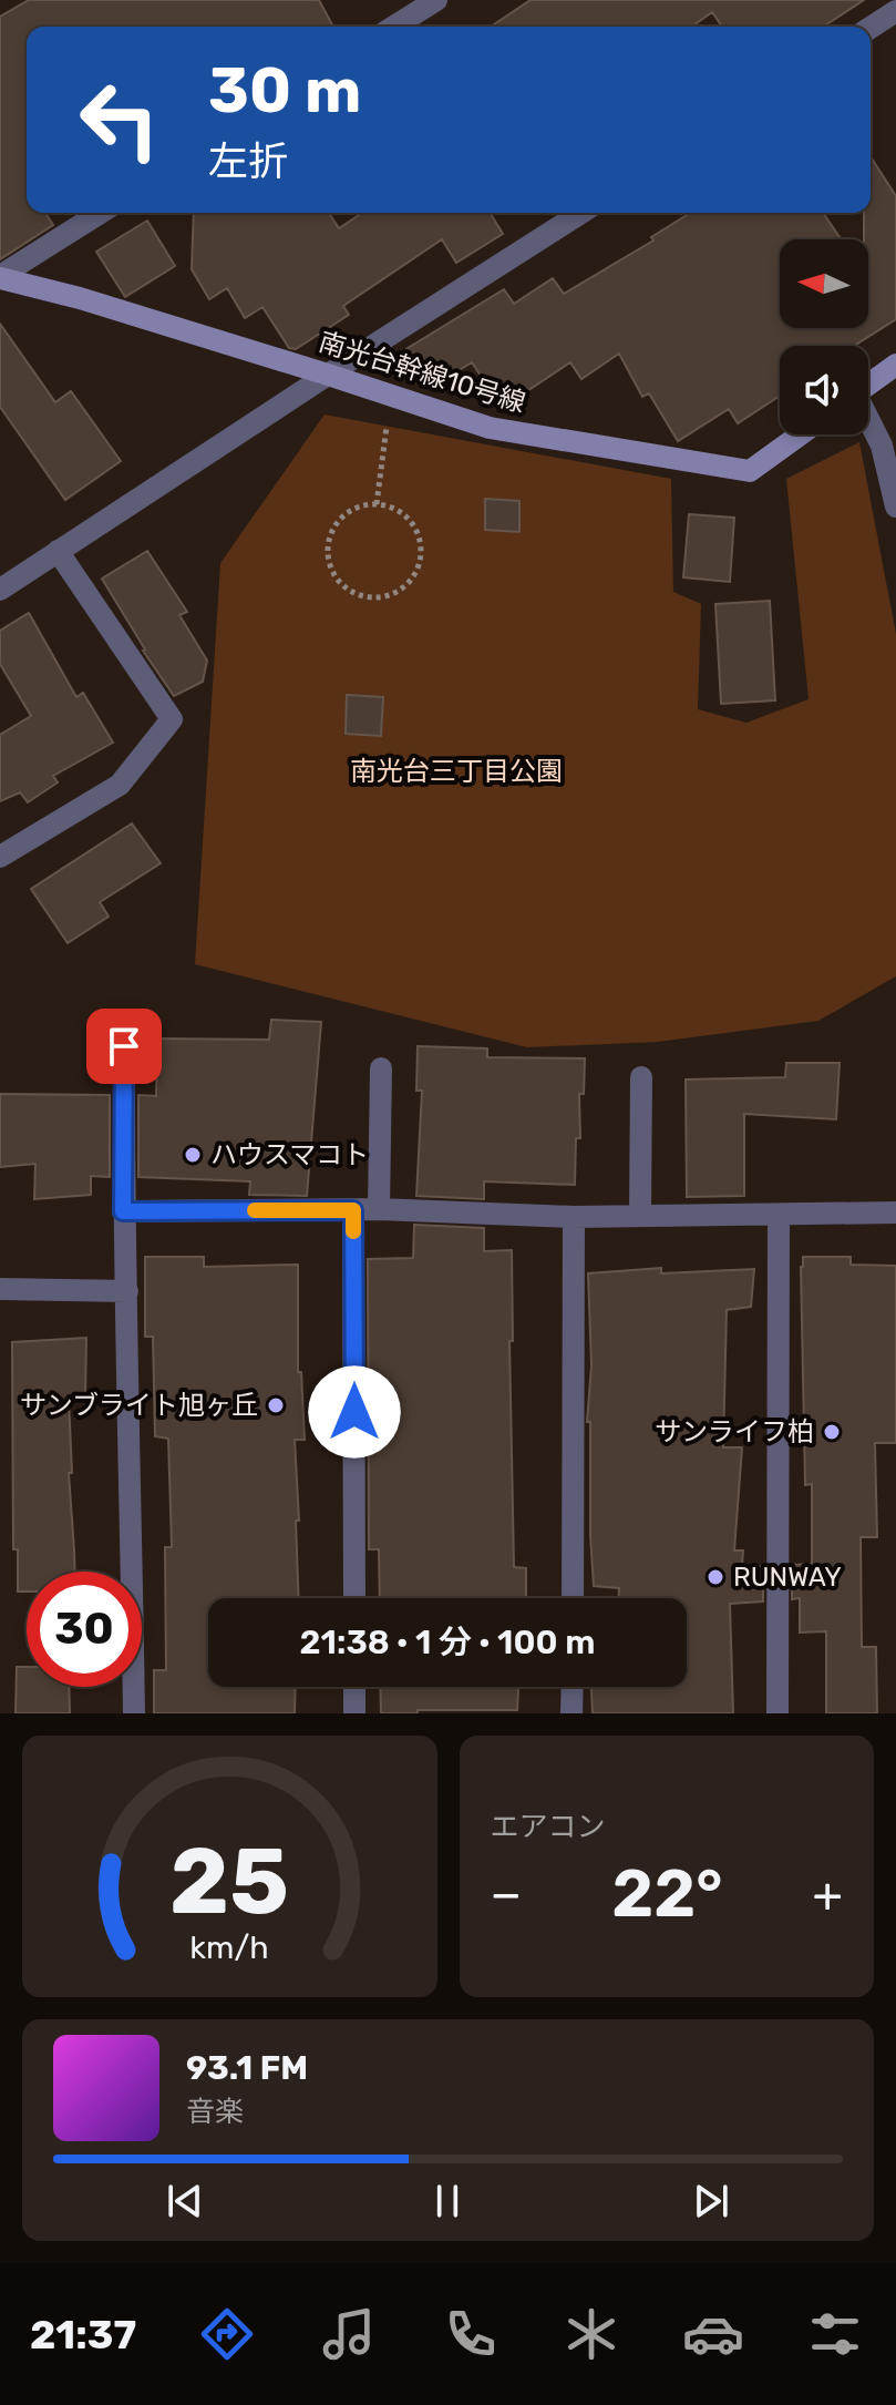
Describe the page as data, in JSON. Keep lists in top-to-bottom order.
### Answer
{
  "streets": {
    "street": ["南光台幹線10号線"]
  },
  "parks": ["南光台三丁目公園"],
  "places": [
    "ハウスマコト",
    "サンブライト旭ヶ丘",
    "サンライフ柏",
    "RUNWAY"
  ],
  "north": "left",
  "page": {
    "turn": ["30 m", "左折"],
    "limit": "30",
    "trip": "21:38 · 1 分 · 100 m",
    "tile": "エアコン",
    "heat": ["−", "22°", "+"],
    "song": ["93.1 FM", "音楽"],
    "tabs": "21:37",
    "gauge": ["25", "km/h"]
  }
}
